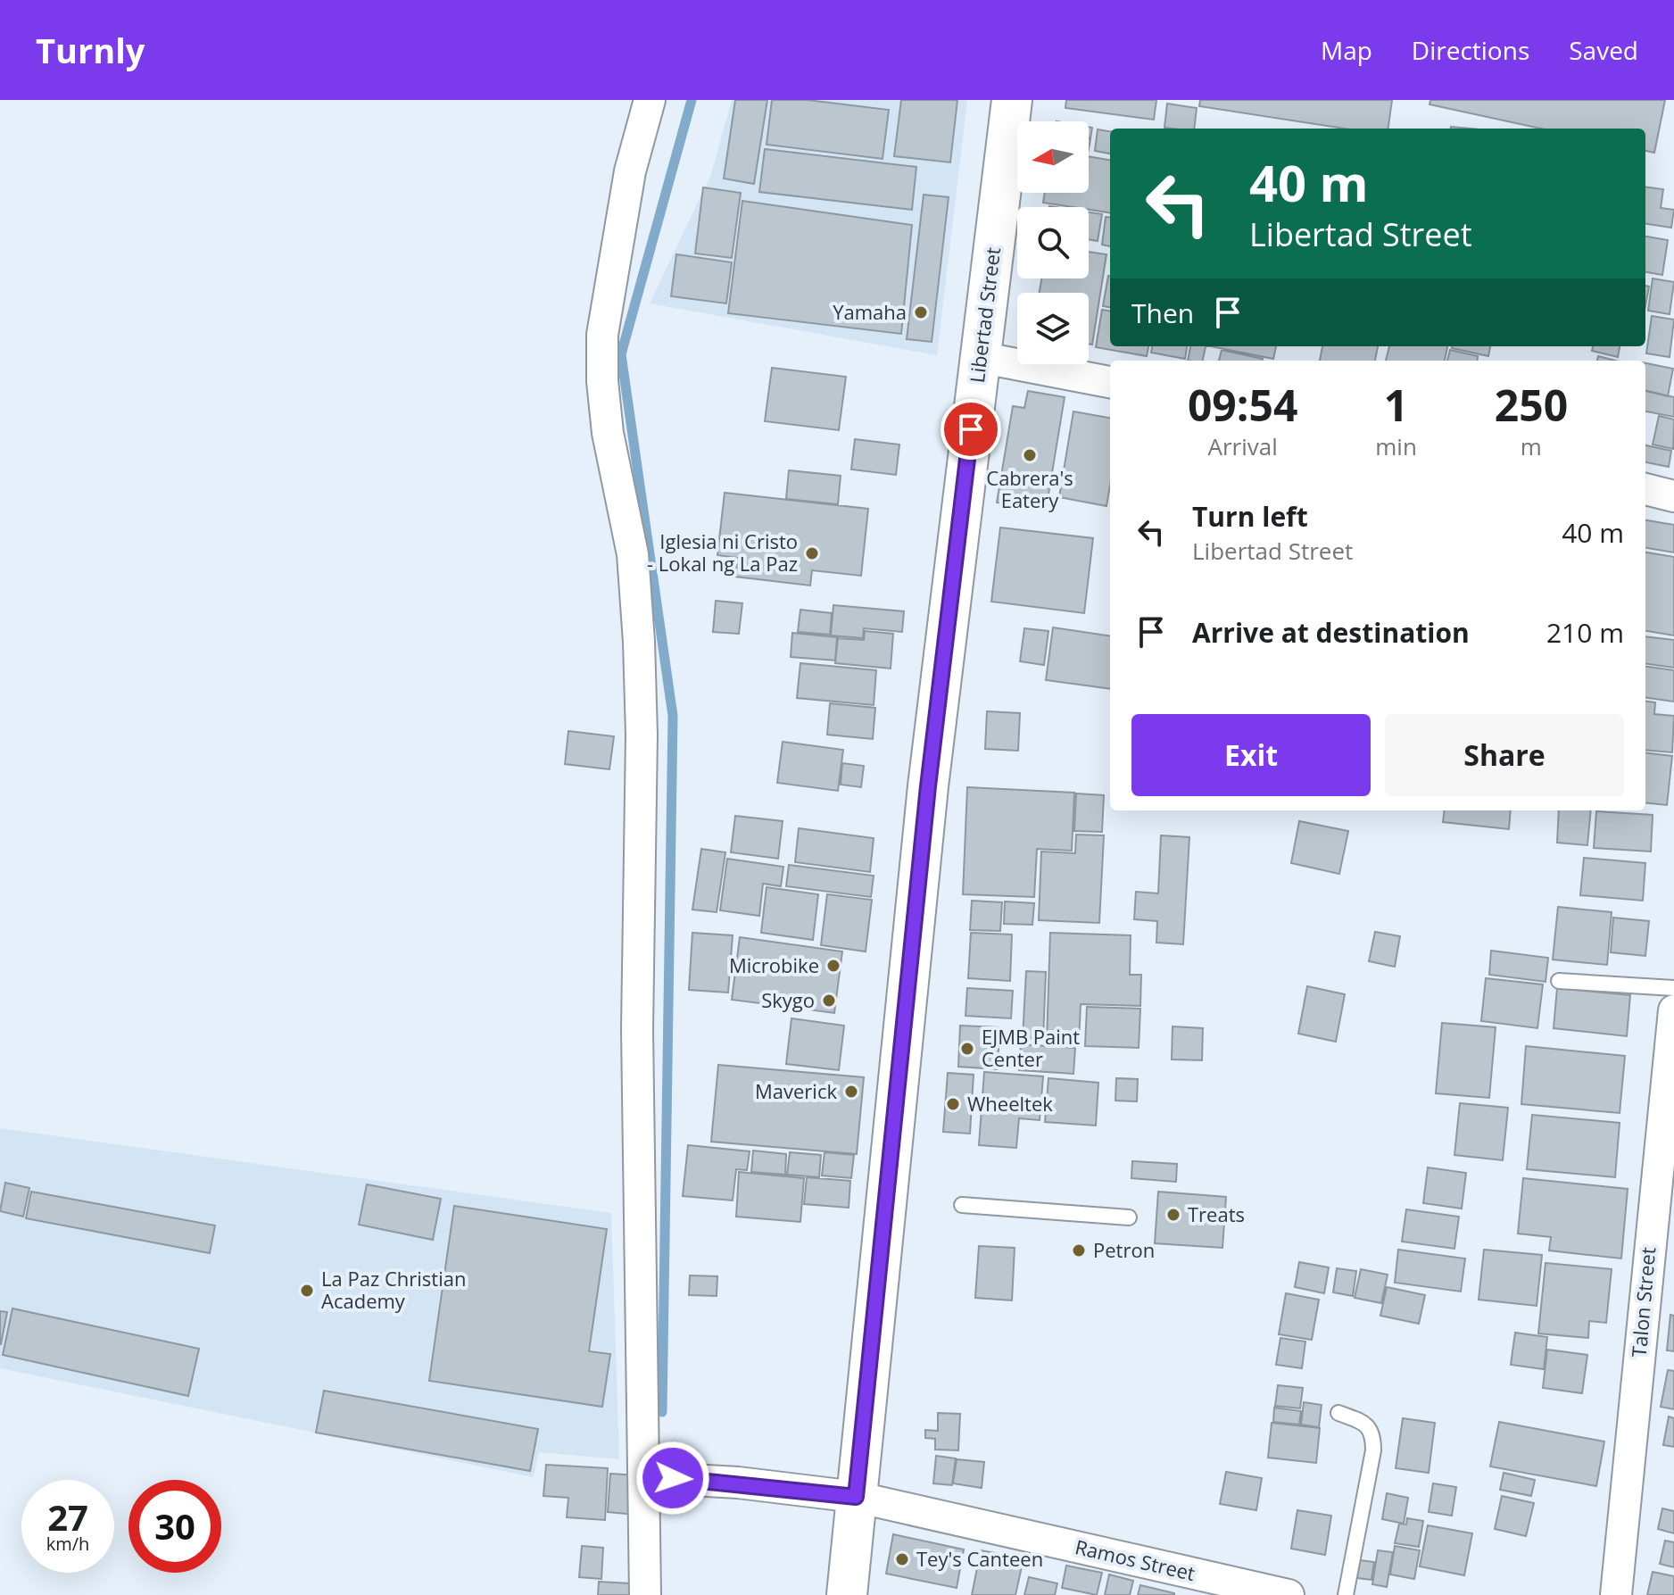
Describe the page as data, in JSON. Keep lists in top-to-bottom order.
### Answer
{
  "streets": {
    "highway": ["Libertad Street"],
    "street": ["Talon Street", "Ramos Street"]
  },
  "crossings": [
    ["Libertad Street", "Ramos Street"]
  ],
  "places": [
    "Yamaha",
    "Cabrera's Eatery",
    "Iglesia ni Cristo - Lokal ng La Paz",
    "Microbike",
    "Skygo",
    "EJMB Paint Center",
    "Maverick",
    "Wheeltek",
    "Treats",
    "Petron",
    "La Paz Christian Academy",
    "Tey's Canteen"
  ],
  "north": "left",
  "page": {
    "header": "Turnly",
    "nav": ["Map", "Directions", "Saved"],
    "turn": ["40 m", "Libertad Street"],
    "then": "Then",
    "eta": [
      "09:54",
      "Arrival",
      "1",
      "min",
      "250",
      "m"
    ],
    "list": [
      {
        "name": "Turn left",
        "note": "Libertad Street",
        "value": "40 m"
      },
      {
        "name": "Arrive at destination",
        "value": "210 m"
      }
    ],
    "buttons": ["Exit", "Share"],
    "speed": "27 km/h",
    "limit": "30"
  }
}
